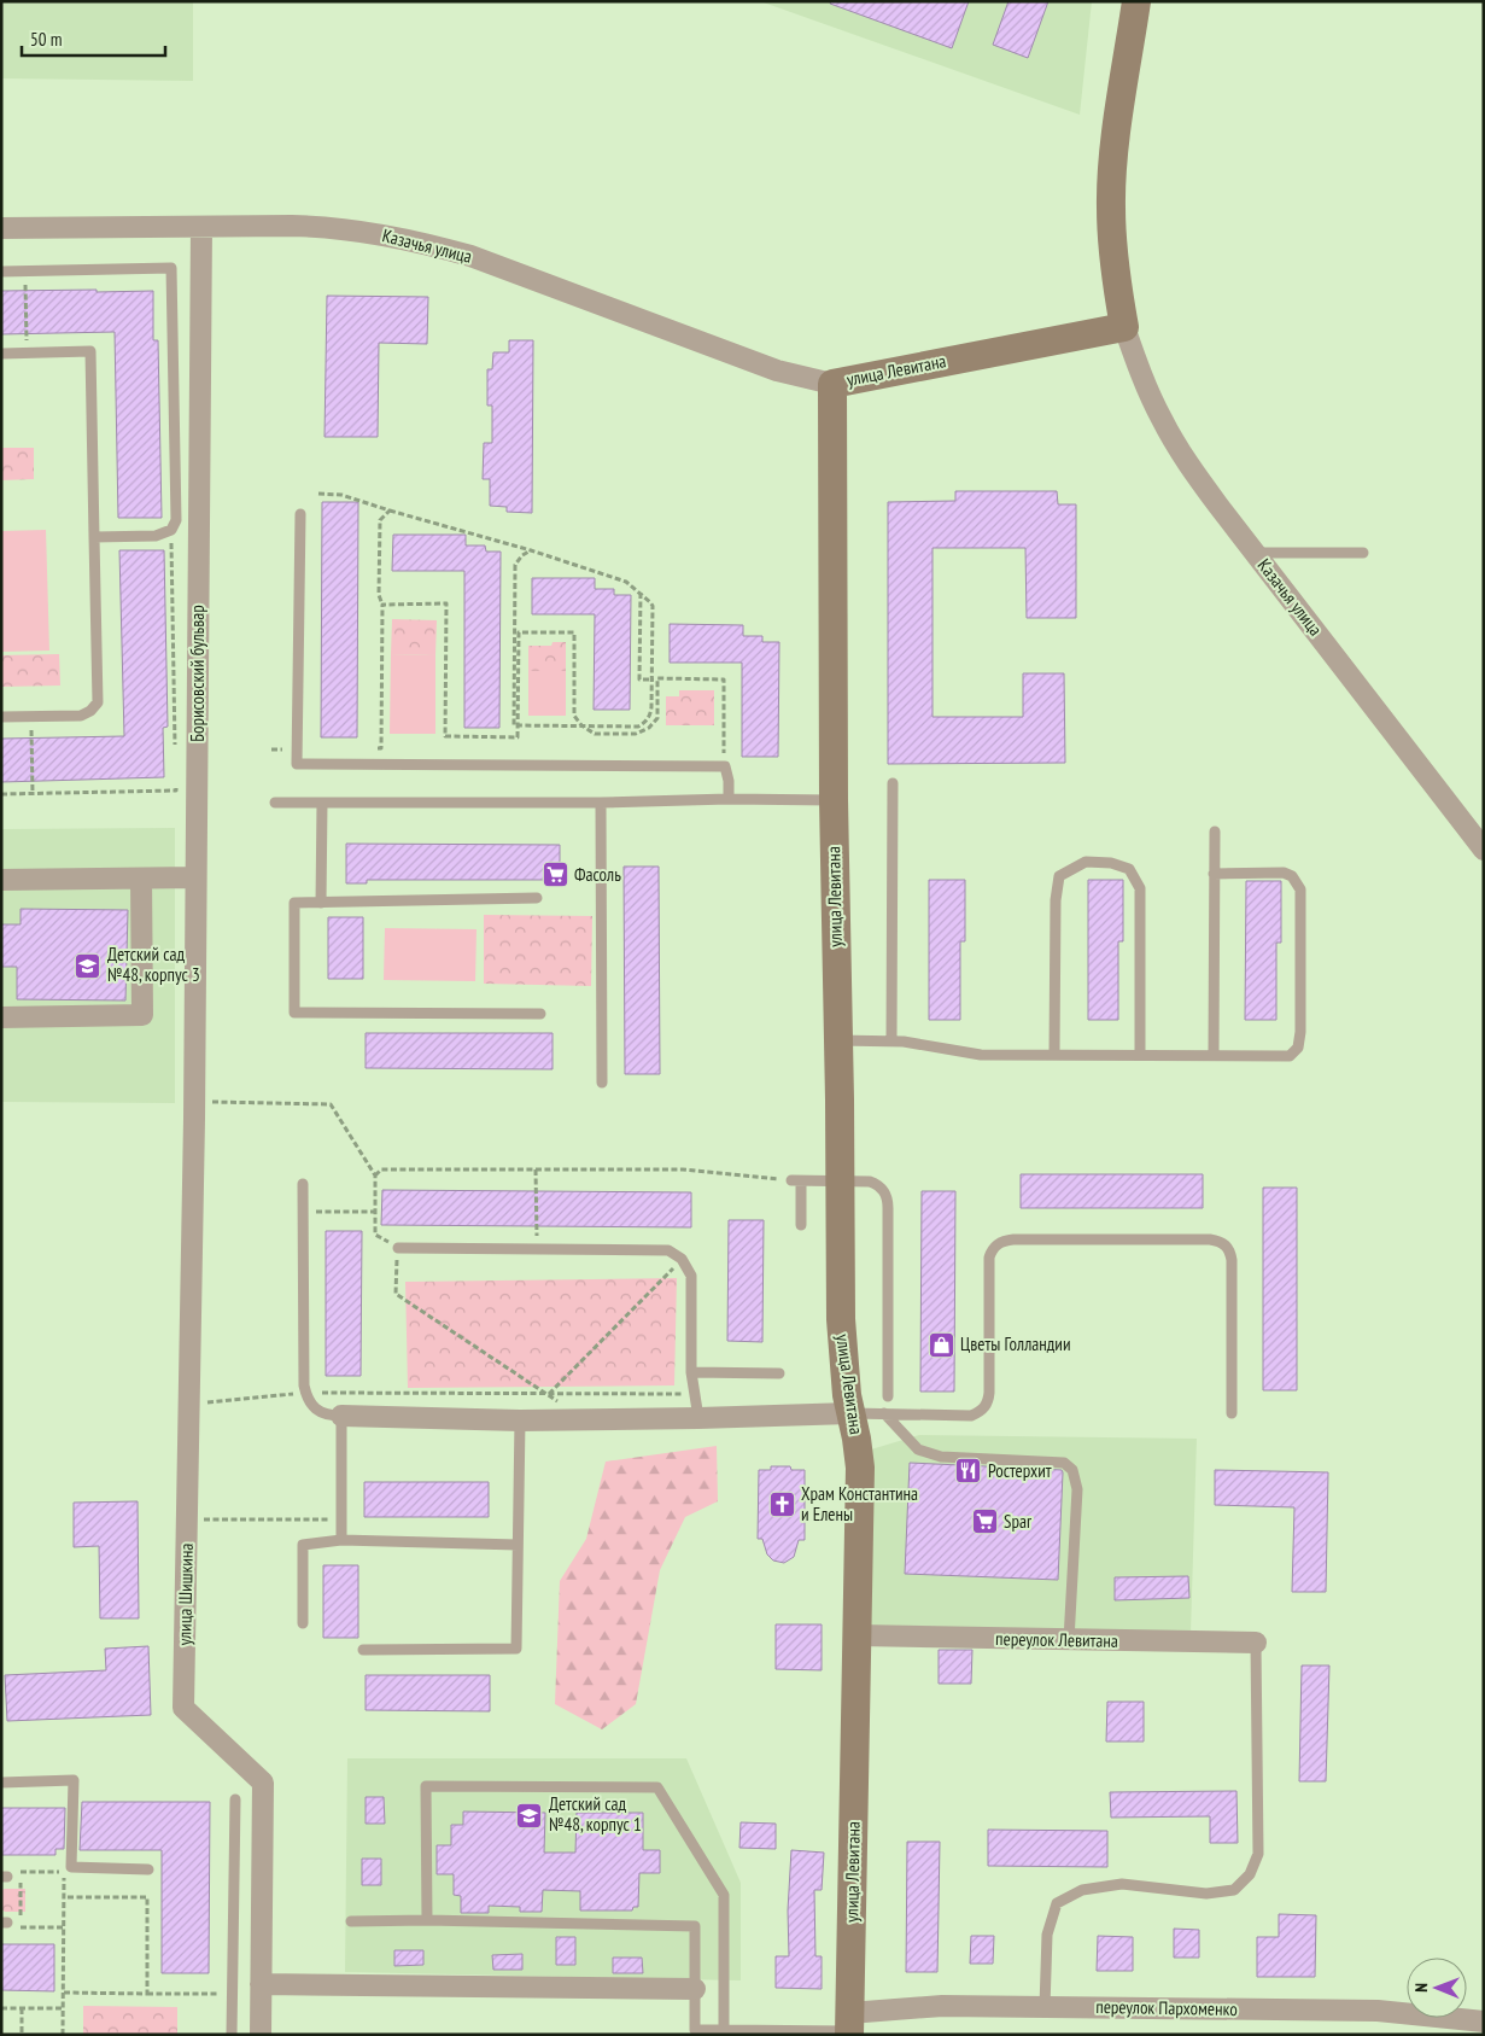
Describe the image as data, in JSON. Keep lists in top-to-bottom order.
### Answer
{
  "streets": {
    "street": [
      "Казачья улица",
      "улица Левитана",
      "Борисовский бульвар",
      "улица Шишкина",
      "переулок Левитана",
      "переулок Пархоменко"
    ]
  },
  "crossings": [
    ["Казачья улица", "улица Левитана"],
    ["Казачья улица", "Борисовский бульвар"],
    ["улица Левитана", "переулок Левитана"],
    ["улица Левитана", "переулок Пархоменко"],
    ["Борисовский бульвар", "улица Шишкина"]
  ],
  "places": {
    "supermarket": ["Фасоль", "Spar"],
    "school or university": ["Детский сад №48, корпус 3", "Детский сад №48, корпус 1"],
    "shop": ["Цветы Голландии"],
    "restaurant": ["Ростерхит"],
    "church": ["Храм Константина и Елены"]
  },
  "scale_bar": "50 m",
  "north": "left"
}
